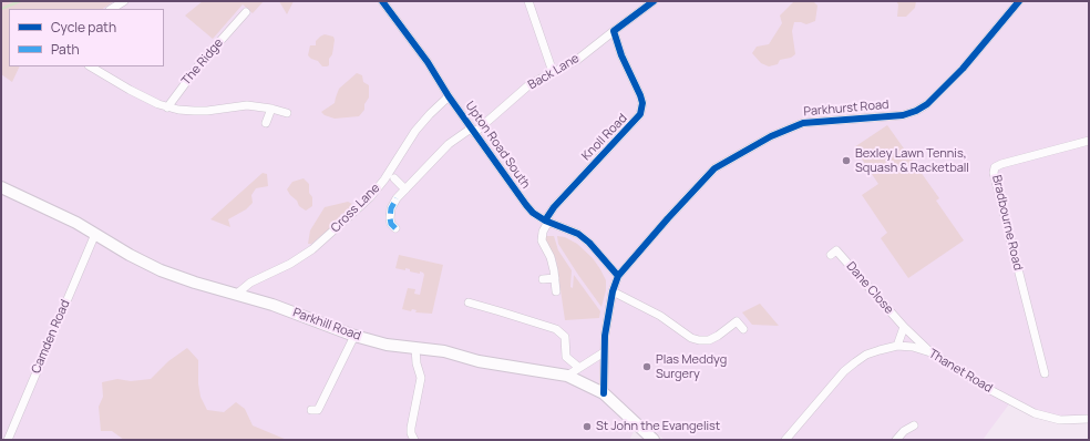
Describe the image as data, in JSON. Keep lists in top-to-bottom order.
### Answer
{
  "streets": {
    "main road": ["Parkhill Road"],
    "street": [
      "The Ridge",
      "Back Lane",
      "Parkhurst Road",
      "Knoll Road",
      "Upton Road South",
      "Cross Lane",
      "Bradbourne Road",
      "Dane Close",
      "Camden Road",
      "Thanet Road"
    ]
  },
  "crossings": [
    ["Back Lane", "Knoll Road"],
    ["Back Lane", "Upton Road South"],
    ["Parkhurst Road", "Upton Road South"],
    ["Parkhurst Road", "Parkhill Road"],
    ["Knoll Road", "Upton Road South"],
    ["Upton Road South", "Cross Lane"],
    ["Cross Lane", "Parkhill Road"],
    ["Dane Close", "Thanet Road"],
    ["Parkhill Road", "Camden Road"]
  ],
  "places": ["Bexley Lawn Tennis, Squash & Racketball", "Plas Meddyg Surgery", "St John the Evangelist"],
  "legend": ["Cycle path", "Path"]
}
